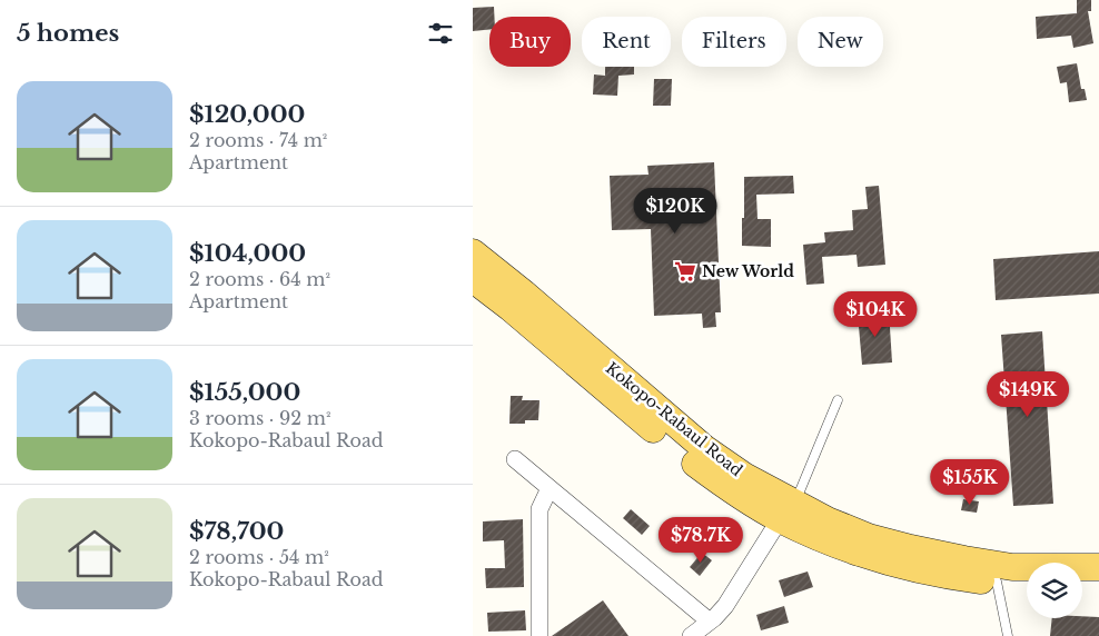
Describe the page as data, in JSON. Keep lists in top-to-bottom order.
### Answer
{
  "streets": {
    "main road": ["Kokopo-Rabaul Road"]
  },
  "places": {
    "supermarket": ["New World"]
  },
  "page": {
    "heading": "5 homes",
    "chip": [
      "Buy",
      "Rent",
      "Filters",
      "New"
    ],
    "list": [
      {
        "name": "$120,000",
        "note": "2 rooms · 74 m² · Apartment"
      },
      {
        "name": "$104,000",
        "note": "2 rooms · 64 m² · Apartment"
      },
      {
        "name": "$155,000",
        "note": "3 rooms · 92 m² · Kokopo-Rabaul Road"
      },
      {
        "name": "$78,700",
        "note": "2 rooms · 54 m² · Kokopo-Rabaul Road"
      }
    ],
    "price": [
      "$120K",
      "$104K",
      "$149K",
      "$155K",
      "$78.7K"
    ]
  }
}
